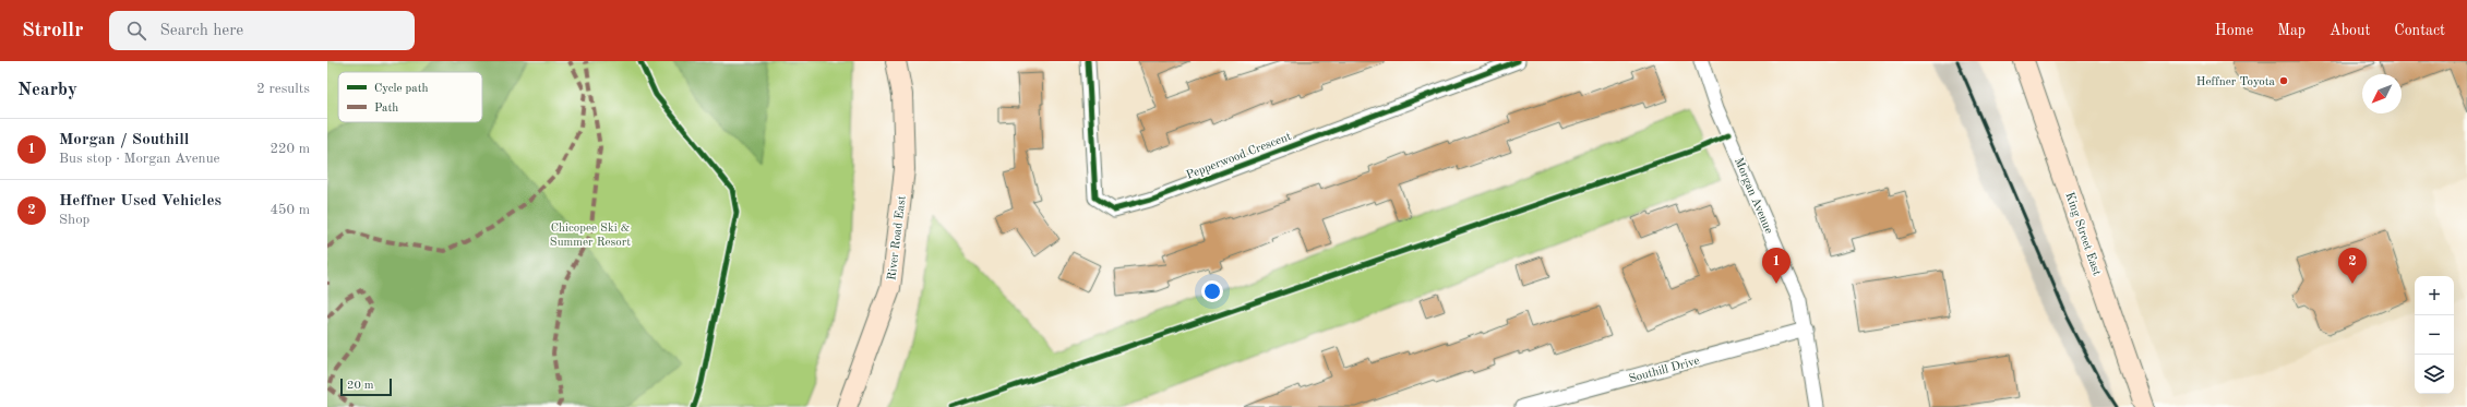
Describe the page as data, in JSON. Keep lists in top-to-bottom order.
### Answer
{
  "streets": {
    "main road": ["King Street East", "River Road East"],
    "street": ["Pepperwood Crescent", "Morgan Avenue", "Southill Drive"]
  },
  "crossings": [
    ["Morgan Avenue", "Southill Drive"]
  ],
  "parks": ["Chicopee Ski & Summer Resort"],
  "places": ["Heffner Toyota"],
  "legend": ["Cycle path", "Path"],
  "scale_bar": "20 m",
  "north": "bottom left",
  "page": {
    "header": "Strollr",
    "search": "Search here",
    "nav": [
      "Home",
      "Map",
      "About",
      "Contact"
    ],
    "heading": ["Nearby", "2 results"],
    "list": [
      {
        "mark": "1",
        "name": "Morgan / Southill",
        "note": "Bus stop · Morgan Avenue",
        "value": "220 m"
      },
      {
        "mark": "2",
        "name": "Heffner Used Vehicles",
        "note": "Shop",
        "value": "450 m"
      }
    ],
    "pins": ["1", "2"],
    "map_buttons": ["+", "−"],
    "scale": "20 m"
  }
}
